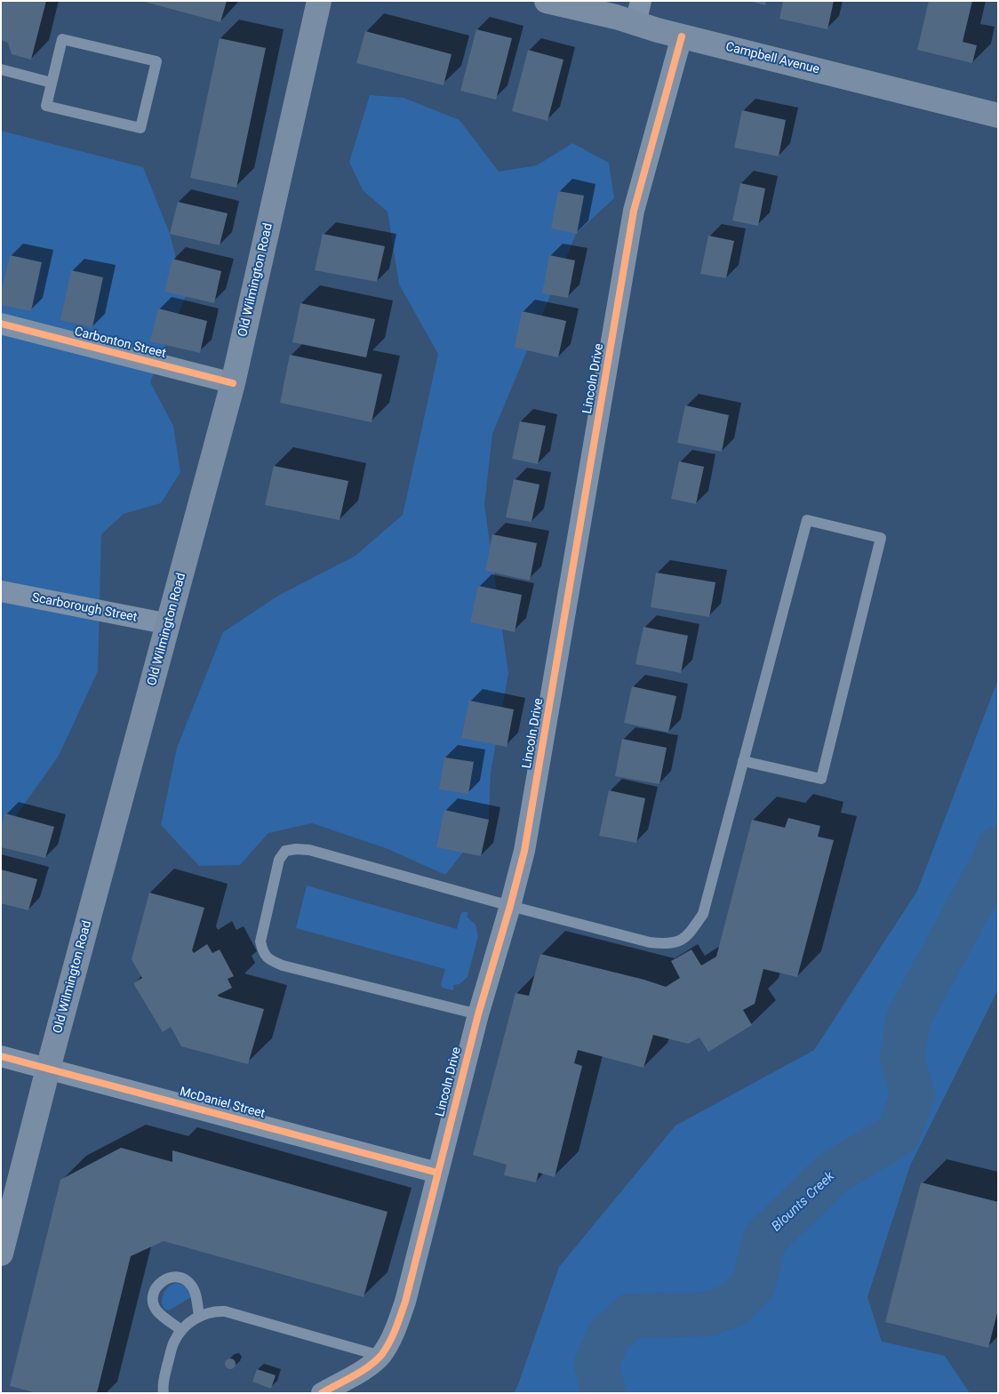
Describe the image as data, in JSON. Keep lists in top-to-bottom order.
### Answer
{
  "streets": {
    "main road": ["Campbell Avenue", "Old Wilmington Road"],
    "street": [
      "Carbonton Street",
      "Lincoln Drive",
      "Scarborough Street",
      "McDaniel Street"
    ]
  },
  "crossings": [
    ["Campbell Avenue", "Lincoln Drive"],
    ["Old Wilmington Road", "Carbonton Street"],
    ["Old Wilmington Road", "Scarborough Street"],
    ["Old Wilmington Road", "McDaniel Street"],
    ["Lincoln Drive", "McDaniel Street"]
  ],
  "water": ["Blounts Creek"]
}
